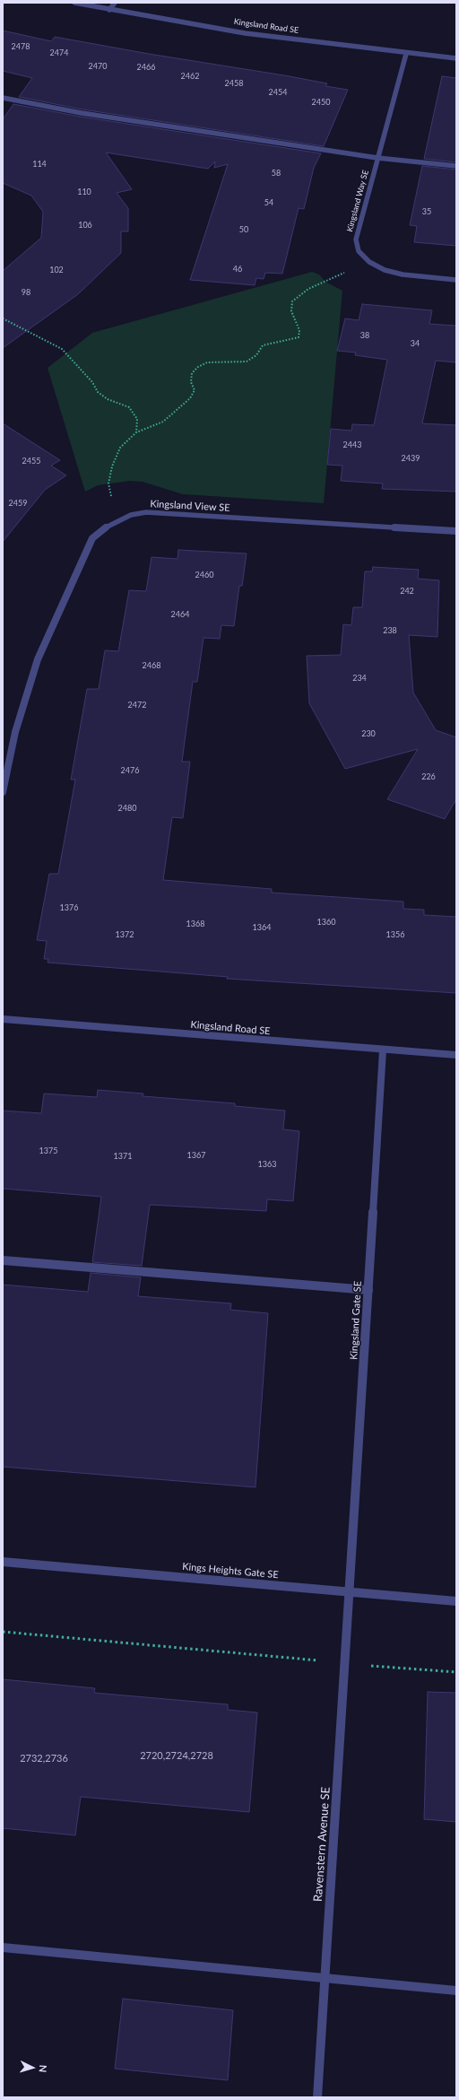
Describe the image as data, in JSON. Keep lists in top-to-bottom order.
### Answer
{
  "streets": {
    "street": [
      "Kingsland Road SE",
      "Kingsland Way SE",
      "Kingsland View SE",
      "Kingsland Gate SE",
      "Kings Heights Gate SE",
      "Ravenstern Avenue SE"
    ]
  },
  "crossings": [
    ["Kingsland Road SE", "Kingsland Way SE"],
    ["Kingsland Road SE", "Kingsland Gate SE"],
    ["Kingsland Gate SE", "Kings Heights Gate SE"],
    ["Kingsland Gate SE", "Ravenstern Avenue SE"],
    ["Kings Heights Gate SE", "Ravenstern Avenue SE"]
  ],
  "house_numbers": [
    "2478",
    "2474",
    "2470",
    "2466",
    "2462",
    "2458",
    "2454",
    "2450",
    "114",
    "58",
    "110",
    "54",
    "35",
    "106",
    "50",
    "46",
    "102",
    "98",
    "38",
    "34",
    "2443",
    "2439",
    "2455",
    "2459",
    "2460",
    "242",
    "2464",
    "238",
    "2468",
    "234",
    "2472",
    "230",
    "2476",
    "226",
    "2480",
    "1376",
    "1360",
    "1368",
    "1364",
    "1372",
    "1356",
    "1375",
    "1367",
    "1371",
    "1363",
    "2720,2724,2728",
    "2732,2736"
  ],
  "north": "right"
}
